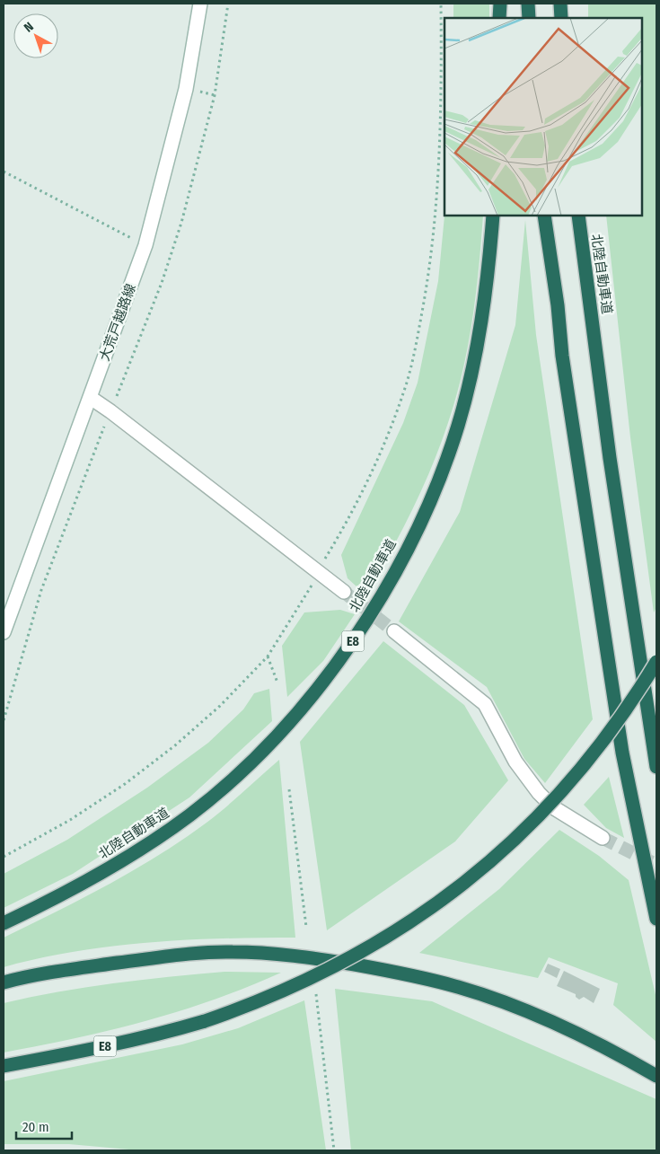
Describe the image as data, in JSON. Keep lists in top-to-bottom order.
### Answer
{
  "streets": {
    "highway": ["北陸自動車道", "E8"],
    "main road": ["大荒戸越路線"]
  },
  "scale_bar": "20 m",
  "north": "top left"
}
